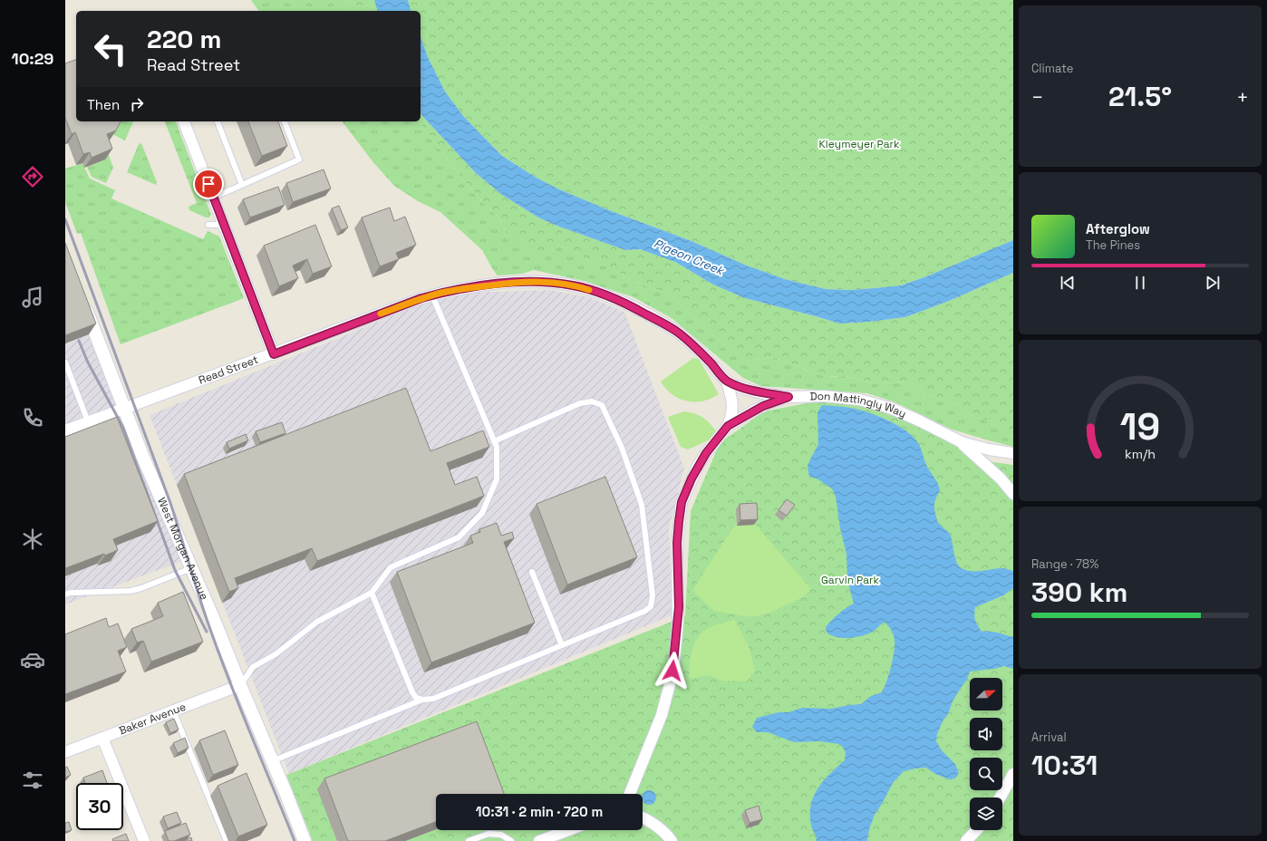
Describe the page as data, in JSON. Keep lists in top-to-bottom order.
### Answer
{
  "streets": {
    "street": [
      "Read Street",
      "Don Mattingly Way",
      "West Morgan Avenue",
      "Baker Avenue"
    ]
  },
  "crossings": [
    ["Read Street", "Don Mattingly Way"],
    ["Read Street", "West Morgan Avenue"],
    ["West Morgan Avenue", "Baker Avenue"]
  ],
  "water": ["Pigeon Creek"],
  "parks": ["Kleymeyer Park", "Garvin Park"],
  "north": "right",
  "page": {
    "tabs": "10:29",
    "tile": [
      "Climate",
      ["Range · 78%", "390 km"],
      ["Arrival", "10:31"]
    ],
    "turn": ["220 m", "Read Street"],
    "heat": ["−", "21.5°", "+"],
    "then": "Then",
    "song": ["Afterglow", "The Pines"],
    "limit": "30",
    "trip": "10:31 · 2 min · 720 m",
    "gauge": ["19", "km/h"]
  }
}
